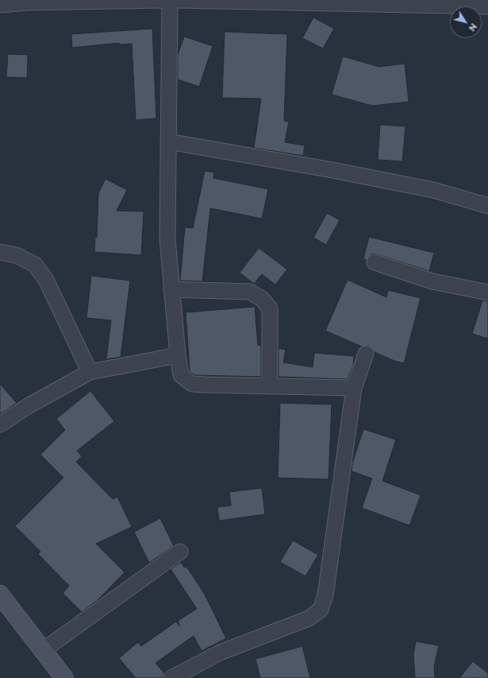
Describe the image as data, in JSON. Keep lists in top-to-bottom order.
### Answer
{
  "north": "bottom right"
}
